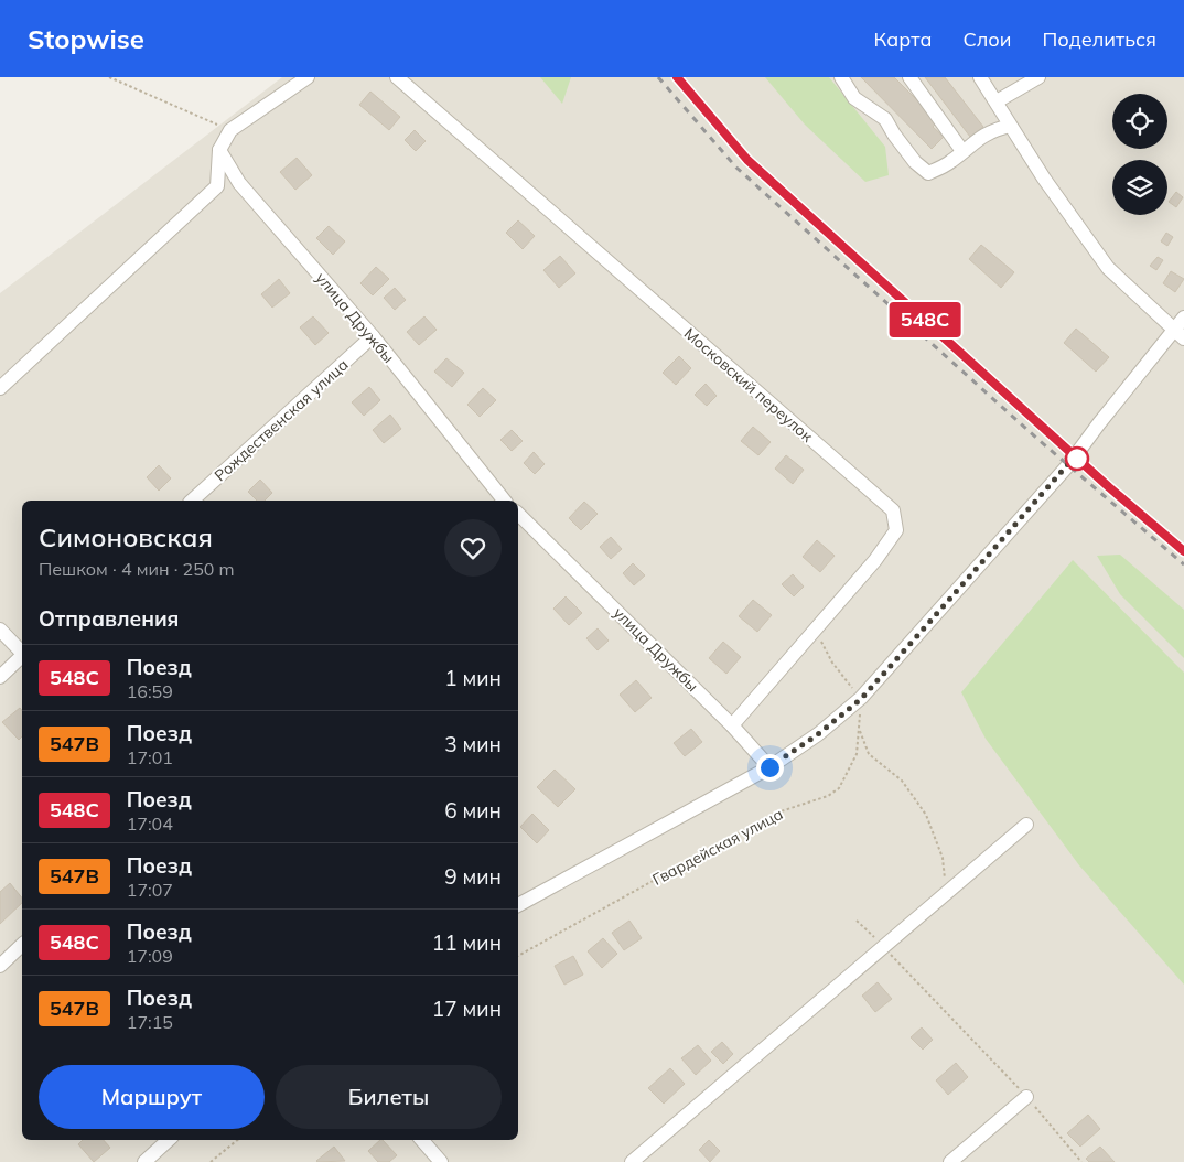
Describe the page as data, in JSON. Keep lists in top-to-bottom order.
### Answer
{
  "streets": {
    "street": ["улица Дружбы", "Московский переулок", "Рождественская улица"],
    "path": ["Гвардейская улица"]
  },
  "crossings": [
    ["улица Дружбы", "Московский переулок"],
    ["улица Дружбы", "Рождественская улица"]
  ],
  "page": {
    "header": "Stopwise",
    "nav": ["Карта", "Слои", "Поделиться"],
    "on_map": "548С",
    "heading": [
      ["Симоновская", "Пешком · 4 мин · 250 m"],
      "Отправления"
    ],
    "list": [
      {
        "mark": "548С",
        "name": "Поезд",
        "note": "16:59",
        "value": "1 мин"
      },
      {
        "mark": "547В",
        "name": "Поезд",
        "note": "17:01",
        "value": "3 мин"
      },
      {
        "mark": "548С",
        "name": "Поезд",
        "note": "17:04",
        "value": "6 мин"
      },
      {
        "mark": "547В",
        "name": "Поезд",
        "note": "17:07",
        "value": "9 мин"
      },
      {
        "mark": "548С",
        "name": "Поезд",
        "note": "17:09",
        "value": "11 мин"
      },
      {
        "mark": "547В",
        "name": "Поезд",
        "note": "17:15",
        "value": "17 мин"
      }
    ],
    "buttons": ["Маршрут", "Билеты"]
  }
}
